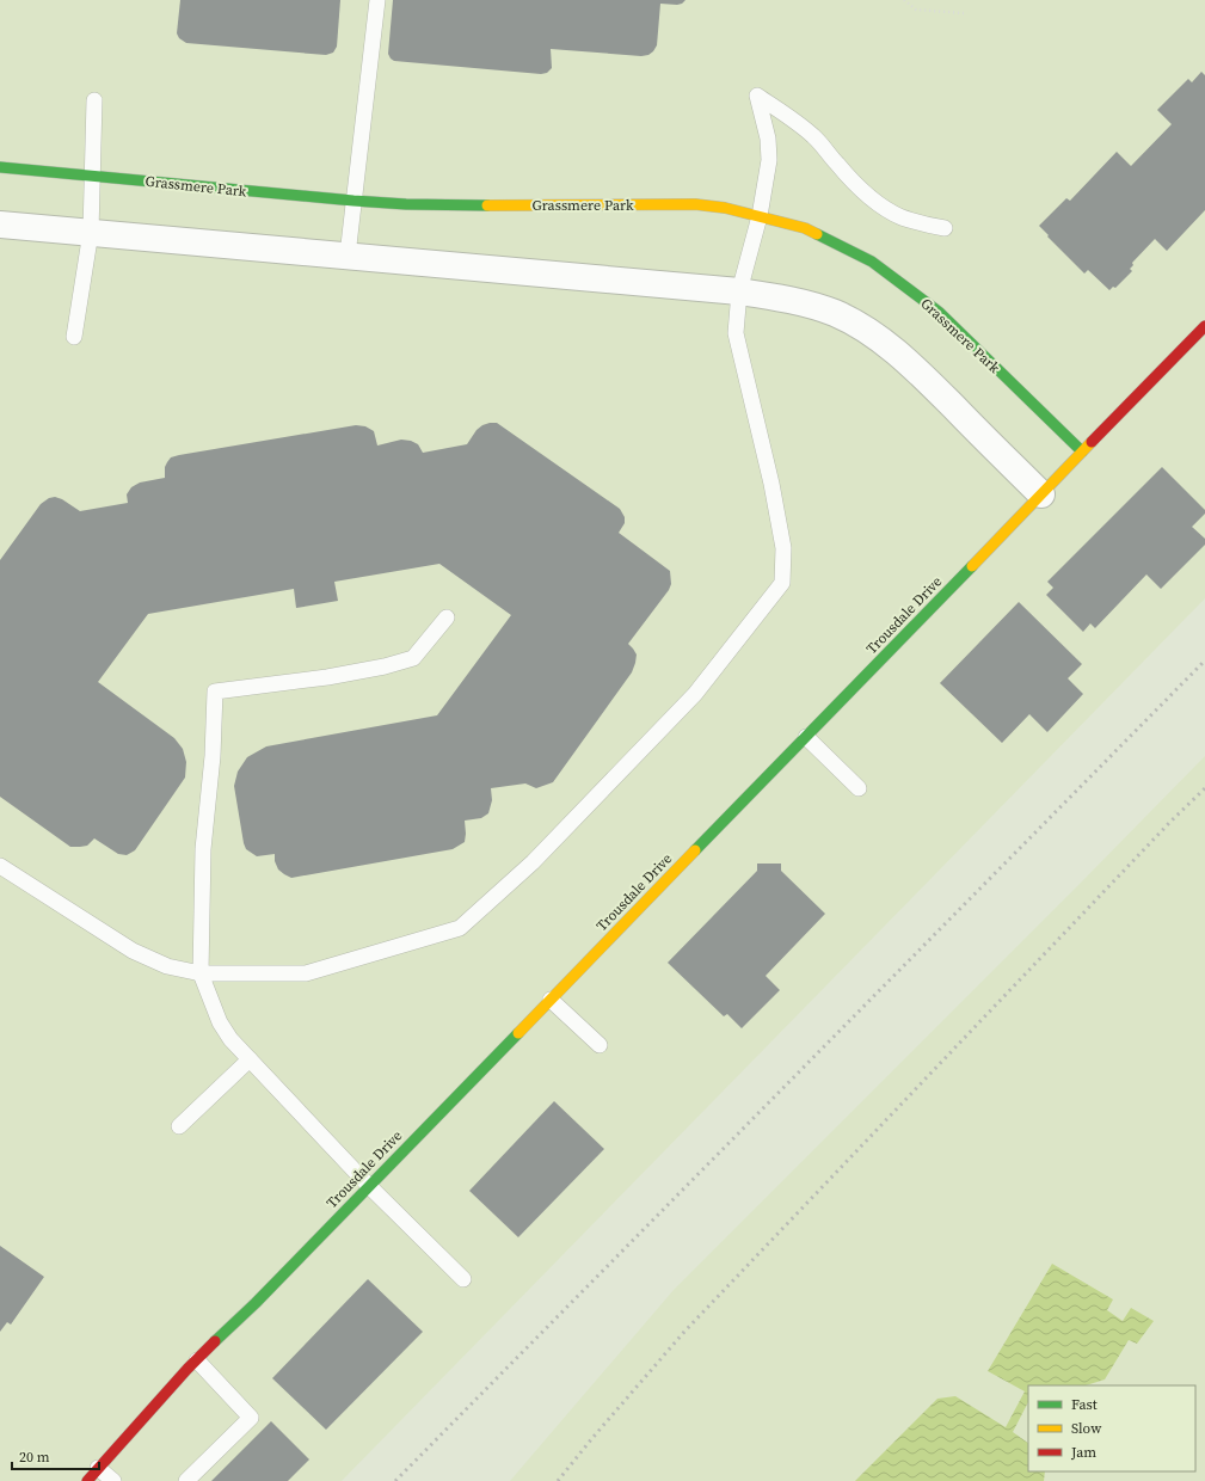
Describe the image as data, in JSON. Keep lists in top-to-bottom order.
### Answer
{
  "streets": {
    "street": ["Grassmere Park", "Trousdale Drive"]
  },
  "crossings": [
    ["Grassmere Park", "Trousdale Drive"]
  ],
  "legend": ["Fast", "Slow", "Jam"],
  "scale_bar": "20 m"
}
